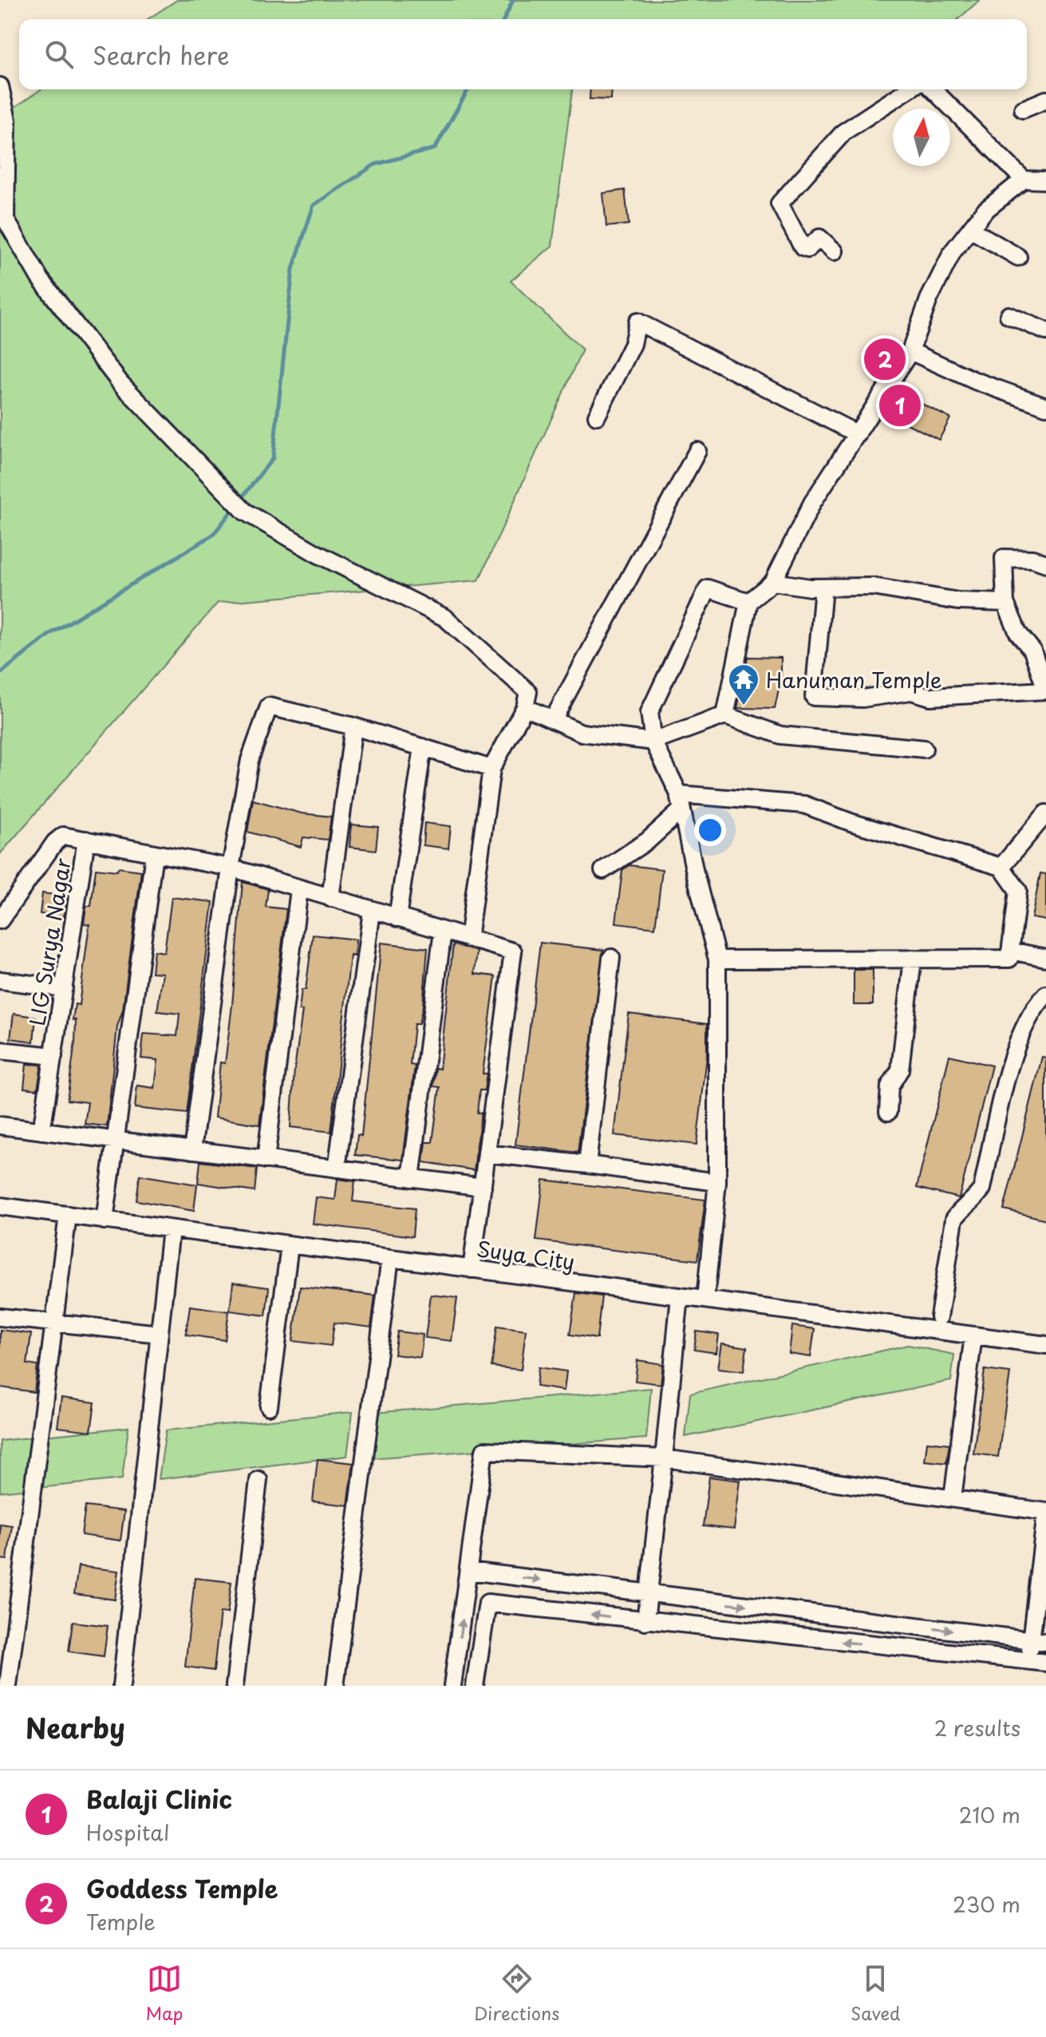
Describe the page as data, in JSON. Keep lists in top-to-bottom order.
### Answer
{
  "streets": {
    "street": ["LIG Surya Nagar", "Suya City"]
  },
  "crossings": [
    ["LIG Surya Nagar", "Suya City"]
  ],
  "places": {
    "temple": ["Hanuman Temple"]
  },
  "north": "top",
  "page": {
    "search": "Search here",
    "pins": ["2", "1"],
    "heading": ["Nearby", "2 results"],
    "list": [
      {
        "mark": "1",
        "name": "Balaji Clinic",
        "note": "Hospital",
        "value": "210 m"
      },
      {
        "mark": "2",
        "name": "Goddess Temple",
        "note": "Temple",
        "value": "230 m"
      }
    ],
    "nav": ["Map", "Directions", "Saved"]
  }
}
